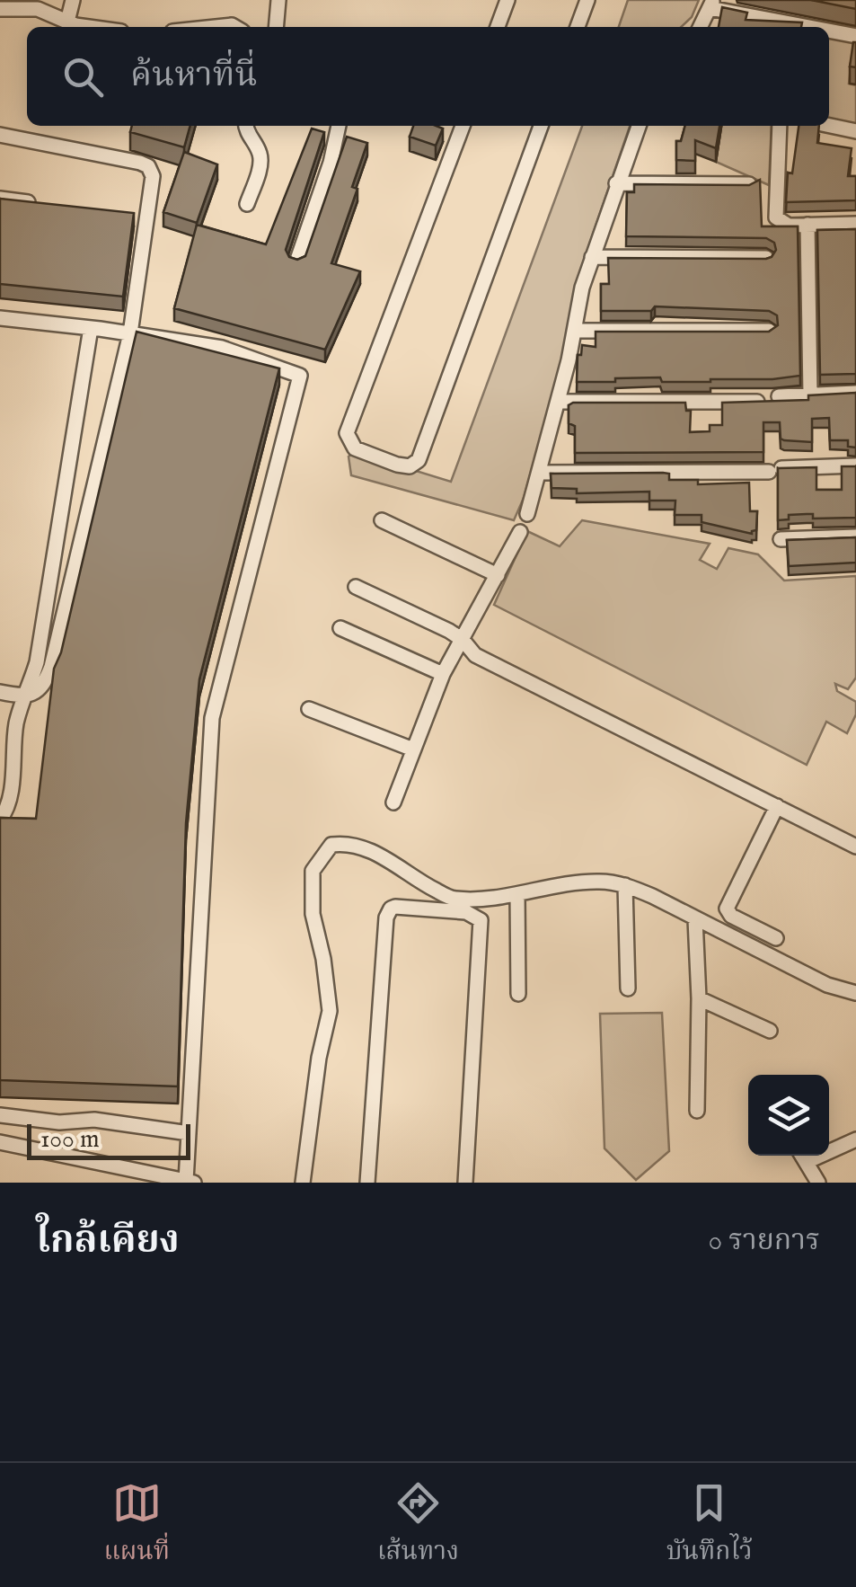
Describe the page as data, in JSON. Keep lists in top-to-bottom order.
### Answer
{
  "scale_bar": "100 m",
  "page": {
    "search": "ค้นหาที่นี่",
    "scale": "100 m",
    "heading": ["ใกล้เคียง", "0 รายการ"],
    "nav": ["แผนที่", "เส้นทาง", "บันทึกไว้"]
  }
}
